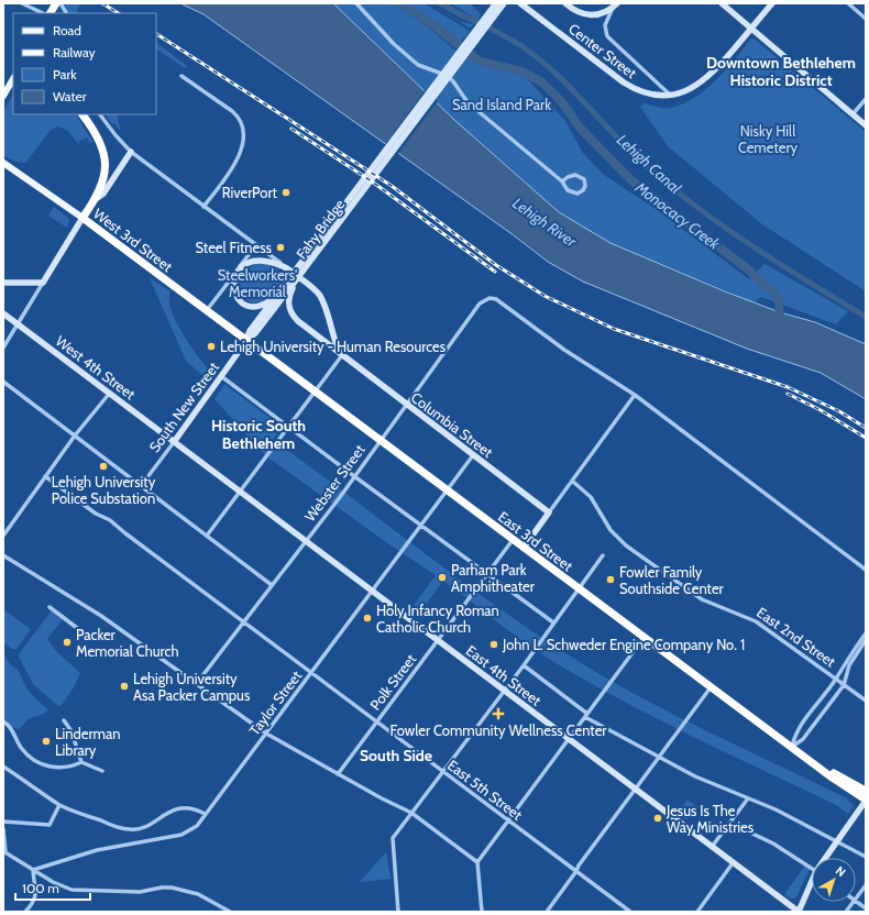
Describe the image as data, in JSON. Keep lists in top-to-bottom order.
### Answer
{
  "streets": {
    "highway": ["West 3rd Street", "East 3rd Street"],
    "main road": [
      "Center Street",
      "Fahy Bridge",
      "West 4th Street",
      "South New Street",
      "Columbia Street",
      "East 4th Street"
    ],
    "street": [
      "Webster Street",
      "East 2nd Street",
      "Polk Street",
      "Taylor Street",
      "East 5th Street"
    ]
  },
  "crossings": [
    ["Fahy Bridge", "West 3rd Street"],
    ["Fahy Bridge", "South New Street"],
    ["Fahy Bridge", "Columbia Street"],
    ["Fahy Bridge", "East 3rd Street"],
    ["West 3rd Street", "South New Street"],
    ["West 3rd Street", "East 3rd Street"],
    ["West 4th Street", "South New Street"],
    ["West 4th Street", "East 4th Street"],
    ["South New Street", "East 3rd Street"],
    ["South New Street", "East 4th Street"],
    ["Columbia Street", "Webster Street"],
    ["Columbia Street", "Taylor Street"],
    ["Webster Street", "East 3rd Street"],
    ["Webster Street", "East 4th Street"],
    ["Webster Street", "East 5th Street"],
    ["East 3rd Street", "Polk Street"],
    ["East 3rd Street", "Taylor Street"],
    ["East 4th Street", "Polk Street"],
    ["East 4th Street", "Taylor Street"],
    ["Polk Street", "East 5th Street"],
    ["Taylor Street", "East 5th Street"]
  ],
  "districts": ["Downtown Bethlehem Historic District", "Historic South Bethlehem", "South Side"],
  "water": ["Lehigh Canal", "Monocacy Creek", "Lehigh River"],
  "parks": ["Sand Island Park", "Nisky Hill Cemetery", "Steelworkers' Memorial"],
  "places": {
    "other": [
      "RiverPort",
      "Steel Fitness",
      "Lehigh University - Human Resources",
      "Lehigh University Police Substation",
      "Parham Park Amphitheater",
      "Fowler Family Southside Center",
      "Holy Infancy Roman Catholic Church",
      "Packer Memorial Church",
      "John L. Schweder Engine Company No. 1",
      "Lehigh University Asa Packer Campus",
      "Linderman Library",
      "Jesus Is The Way Ministries"
    ],
    "health": ["Fowler Community Wellness Center"]
  },
  "legend": [
    "Road",
    "Railway",
    "Park",
    "Water"
  ],
  "scale_bar": "100 m",
  "north": "top right"
}
